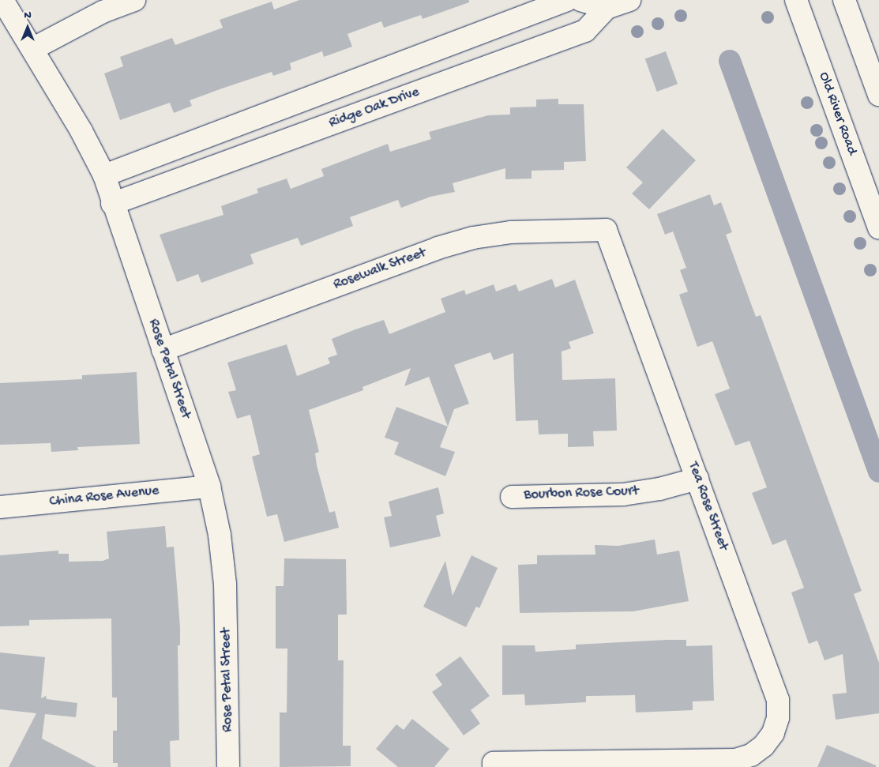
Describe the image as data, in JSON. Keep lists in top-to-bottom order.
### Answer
{
  "streets": {
    "street": [
      "Ridge Oak Drive",
      "Old River Road",
      "Rosewalk Street",
      "Rose Petal Street",
      "Bourbon Rose Court",
      "China Rose Avenue",
      "Tea Rose Street"
    ]
  },
  "crossings": [
    ["Ridge Oak Drive", "Rose Petal Street"],
    ["Rosewalk Street", "Rose Petal Street"],
    ["Rosewalk Street", "Tea Rose Street"],
    ["Rose Petal Street", "China Rose Avenue"],
    ["Bourbon Rose Court", "Tea Rose Street"]
  ],
  "north": "top"
}
